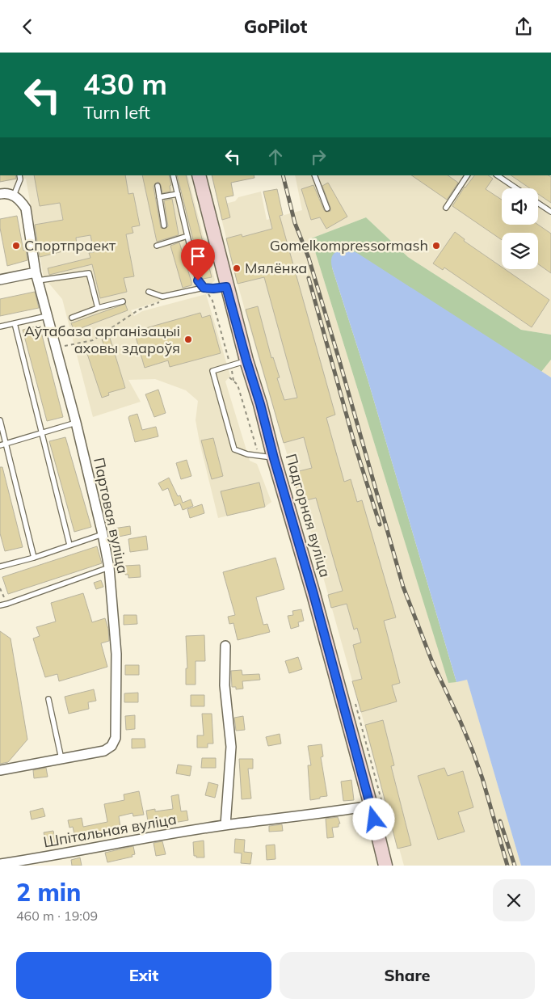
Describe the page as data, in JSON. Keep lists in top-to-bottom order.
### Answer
{
  "streets": {
    "street": ["Партовая вуліца", "Падгорная вуліца", "Шпітальная вуліца"]
  },
  "crossings": [
    ["Падгорная вуліца", "Шпітальная вуліца"]
  ],
  "places": [
    "Спортпраект",
    "Gomelkompressormash",
    "Мялёнка",
    "Аўтабаза арганізацыі аховы здароўя"
  ],
  "page": {
    "header": "GoPilot",
    "turn": ["430 m", "Turn left"],
    "heading": ["2 min", "460 m · 19:09"],
    "buttons": ["Exit", "Share"]
  }
}
